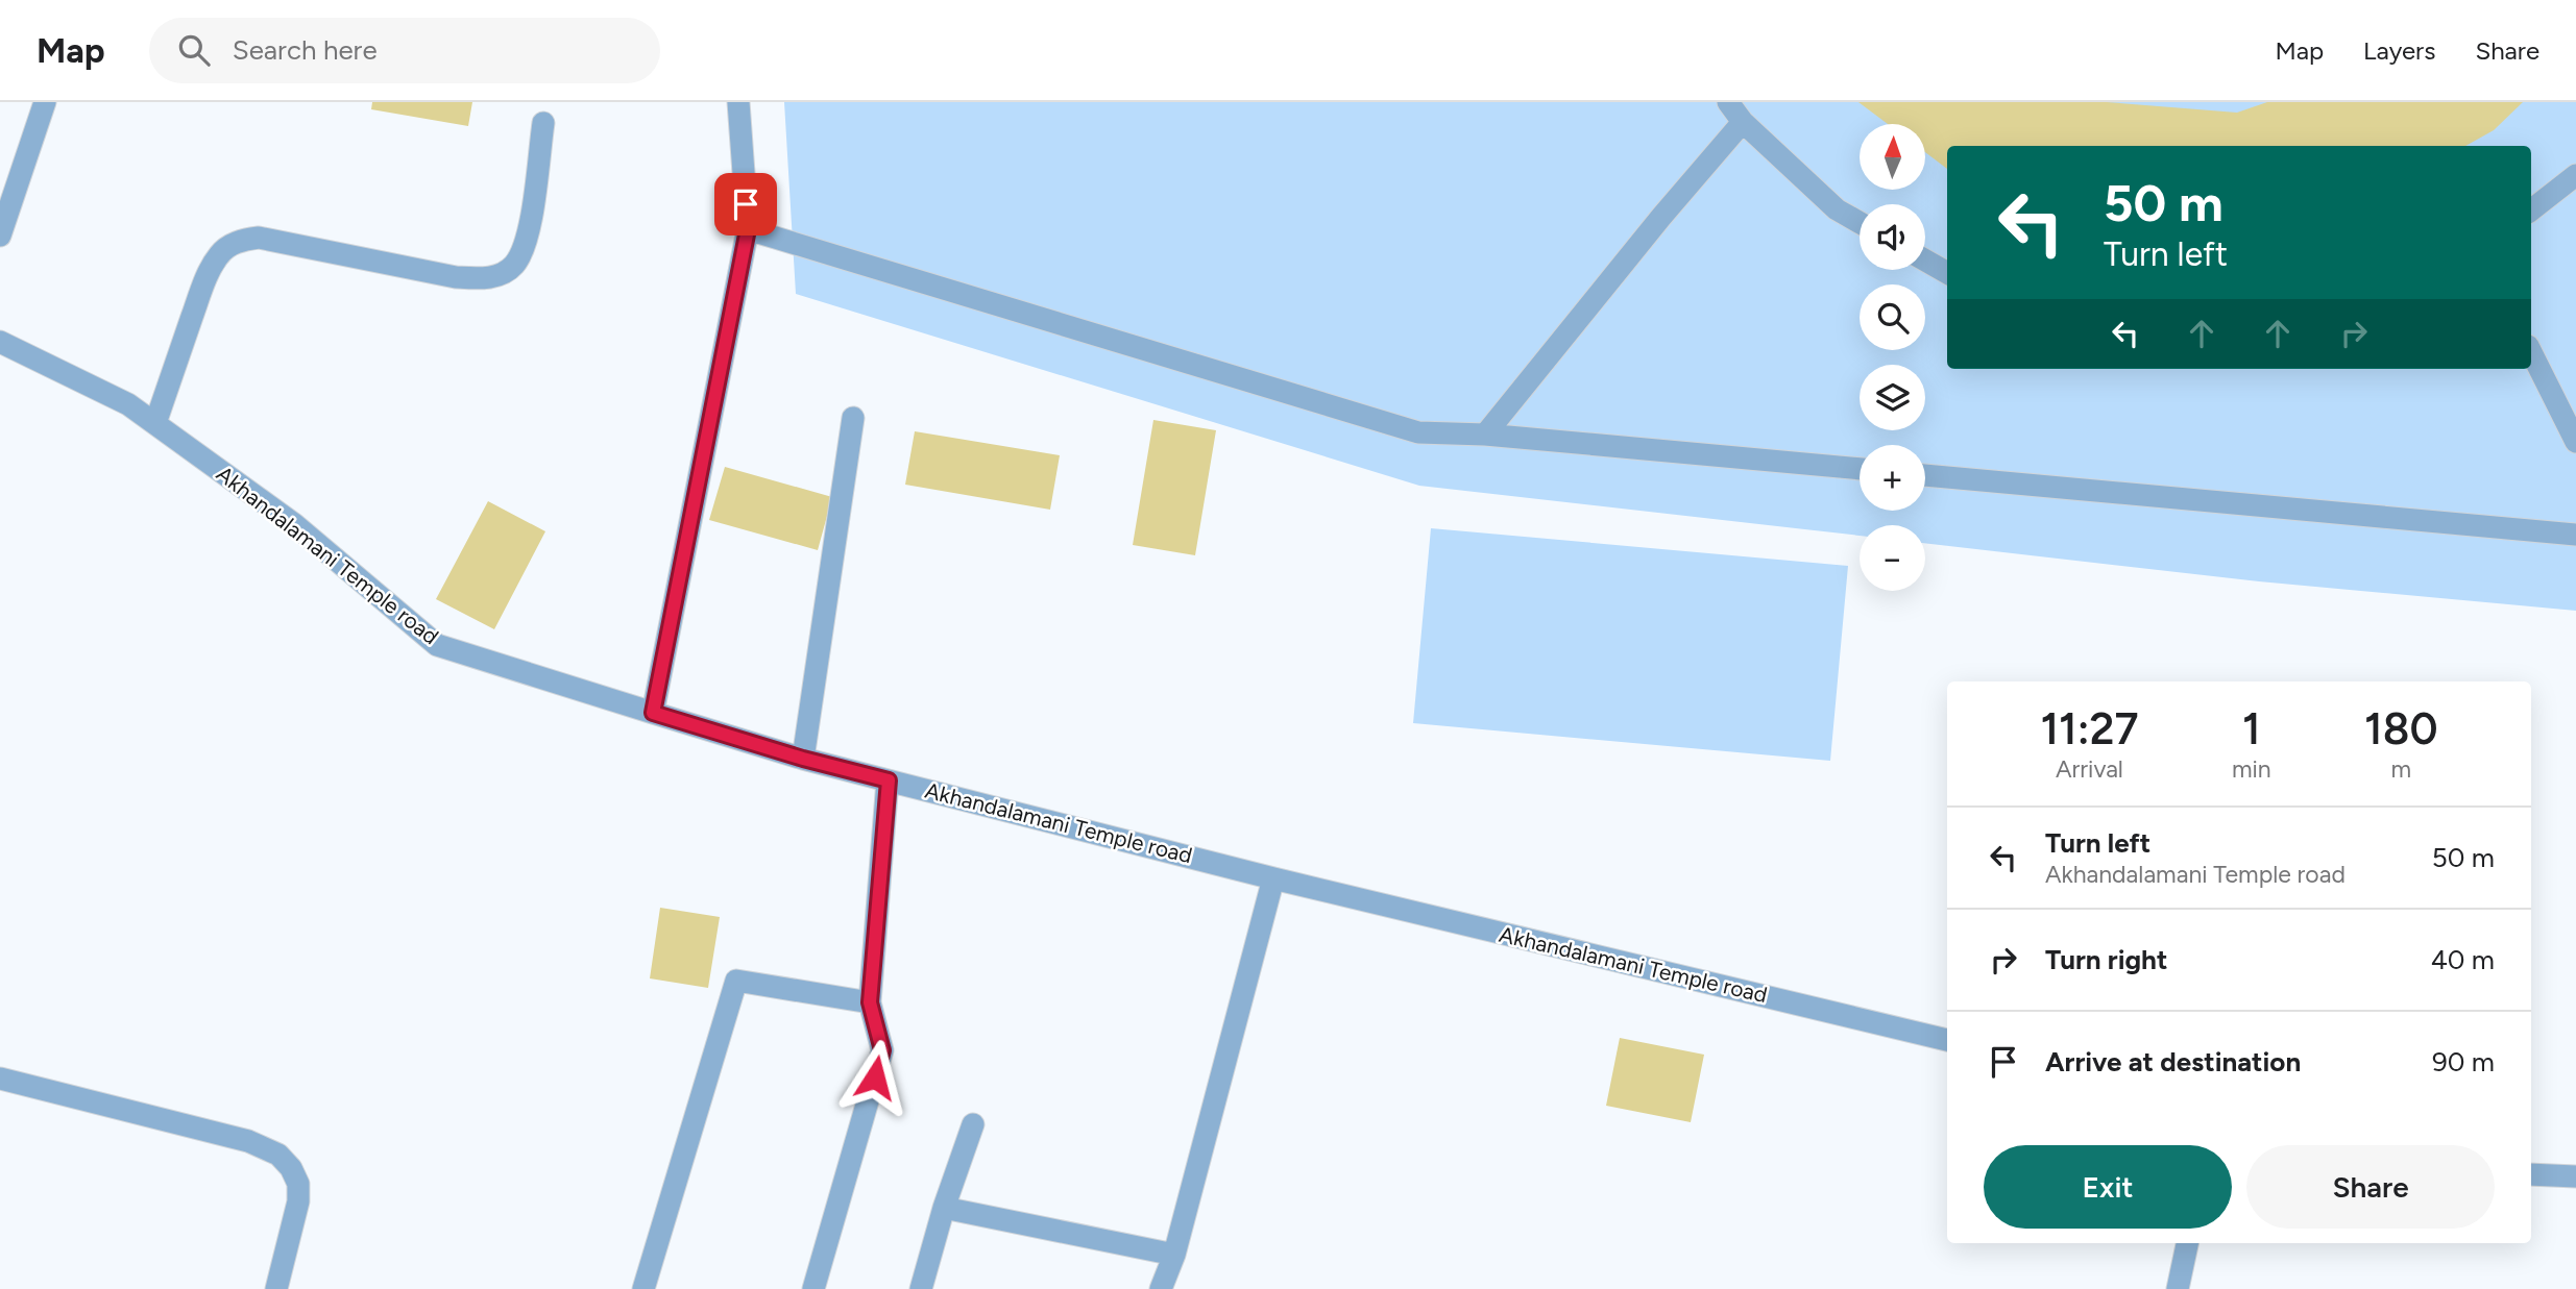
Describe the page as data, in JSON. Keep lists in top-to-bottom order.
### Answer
{
  "streets": {
    "street": ["Akhandalamani Temple road"]
  },
  "north": "top",
  "page": {
    "header": "Map",
    "search": "Search here",
    "nav": ["Map", "Layers", "Share"],
    "map_buttons": ["+", "−"],
    "turn": ["50 m", "Turn left"],
    "eta": [
      "11:27",
      "Arrival",
      "1",
      "min",
      "180",
      "m"
    ],
    "list": [
      {
        "name": "Turn left",
        "note": "Akhandalamani Temple road",
        "value": "50 m"
      },
      {
        "name": "Turn right",
        "value": "40 m"
      },
      {
        "name": "Arrive at destination",
        "value": "90 m"
      }
    ],
    "buttons": ["Exit", "Share"]
  }
}
